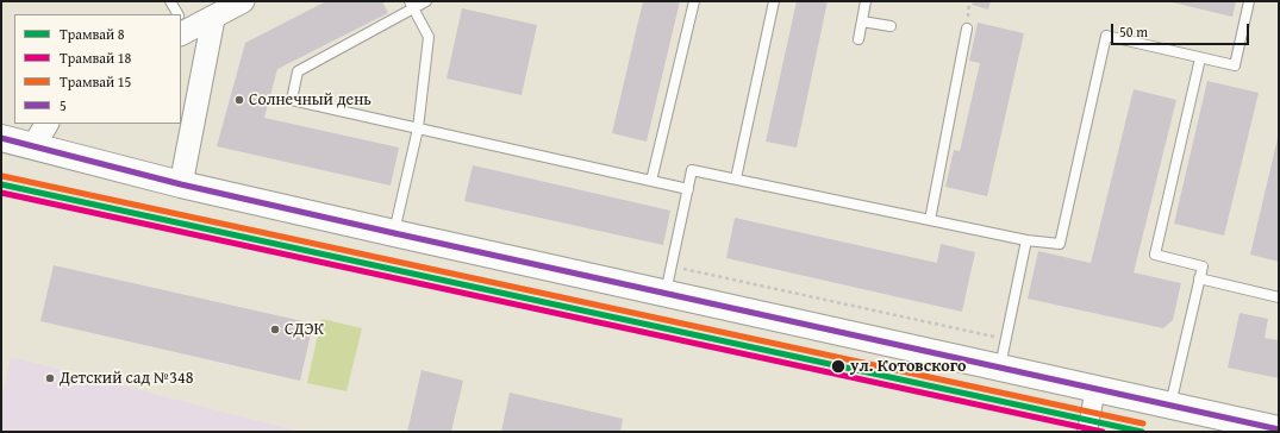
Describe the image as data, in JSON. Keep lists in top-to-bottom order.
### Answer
{
  "places": [
    "Солнечный день",
    "СДЭК",
    "ул. Котовского",
    "Детский сад №348"
  ],
  "lines": [
    "transit line 5",
    "tram line 15",
    "tram line 8",
    "tram line 18"
  ],
  "legend": [
    "Трамвай 8",
    "Трамвай 18",
    "Трамвай 15",
    "5"
  ],
  "scale_bar": "50 m"
}
